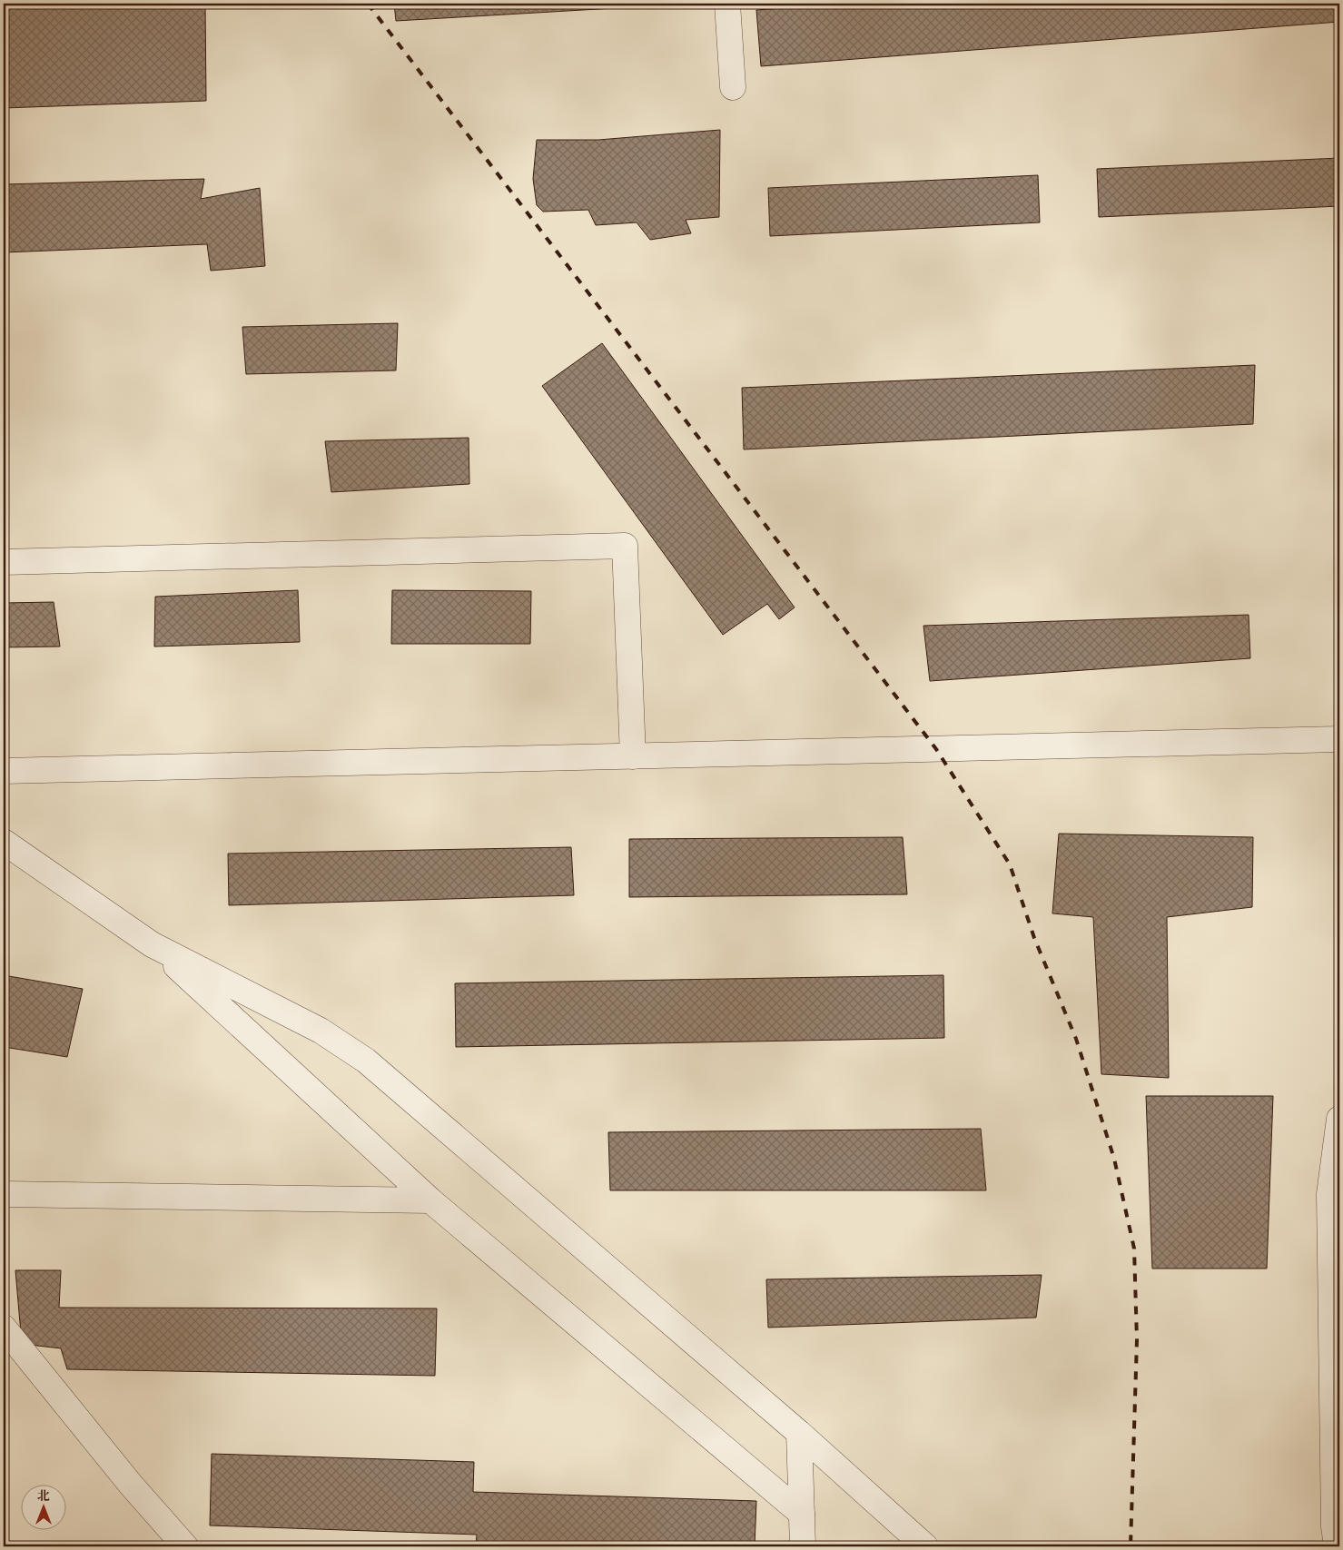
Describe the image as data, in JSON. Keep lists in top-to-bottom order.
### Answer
{
  "north": "top"
}
